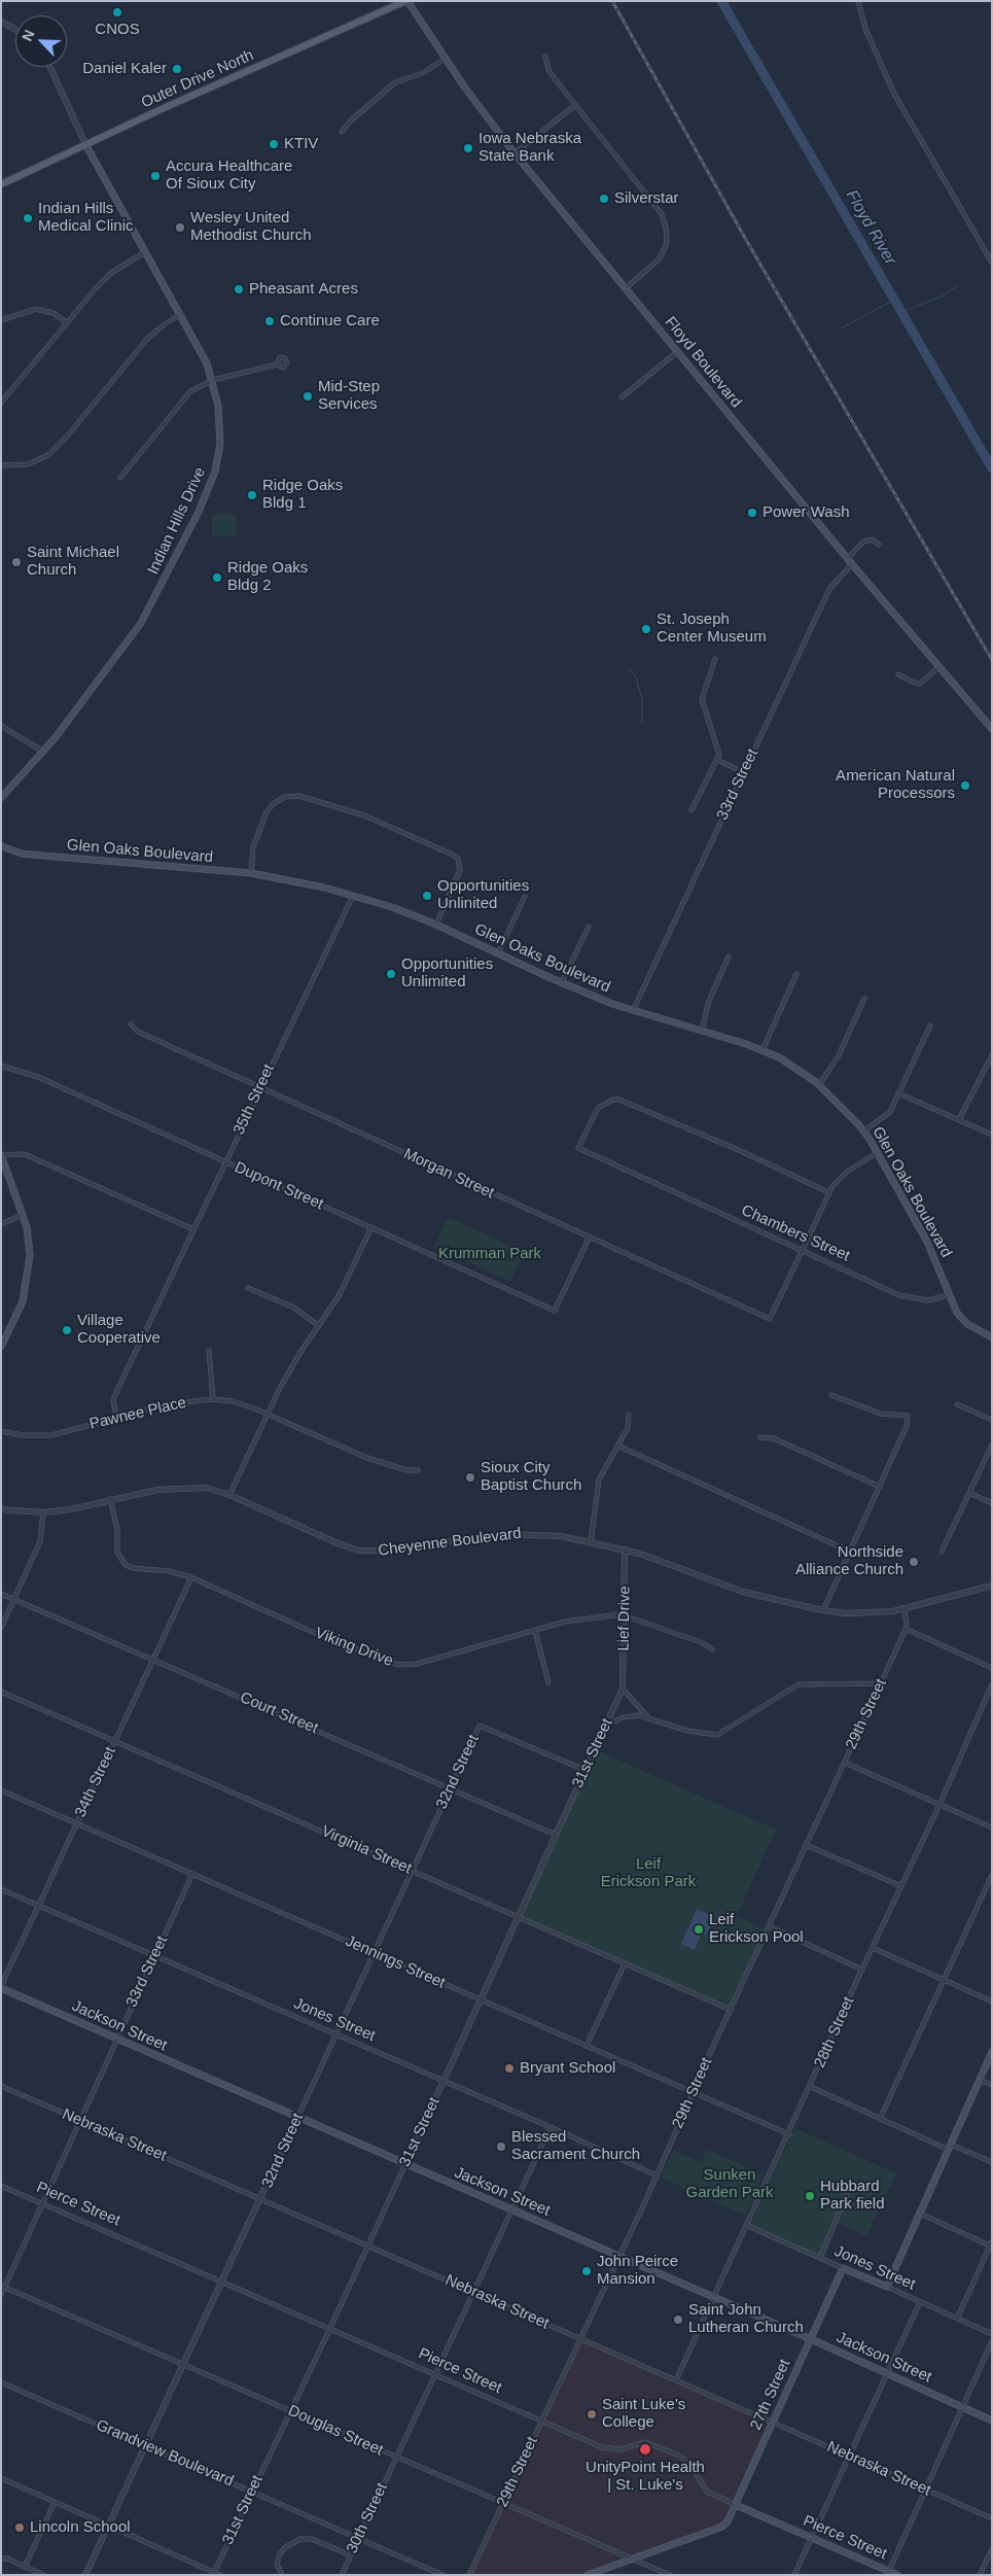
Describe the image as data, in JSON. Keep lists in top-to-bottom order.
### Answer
{
  "streets": {
    "main road": [
      "Outer Drive North",
      "Floyd Boulevard",
      "Indian Hills Drive",
      "Glen Oaks Boulevard",
      "Jones Street",
      "Jackson Street",
      "Pierce Street",
      "27th Street"
    ],
    "street": [
      "33rd Street",
      "35th Street",
      "Morgan Street",
      "Dupont Street",
      "Chambers Street",
      "Pawnee Place",
      "Cheyenne Boulevard",
      "Lief Drive",
      "Viking Drive",
      "Court Street",
      "29th Street",
      "31st Street",
      "32nd Street",
      "34th Street",
      "Virginia Street",
      "Jennings Street",
      "28th Street",
      "Nebraska Street",
      "Douglas Street",
      "Grandview Boulevard",
      "30th Street"
    ]
  },
  "crossings": [
    ["Outer Drive North", "Floyd Boulevard"],
    ["Outer Drive North", "Indian Hills Drive"],
    ["Floyd Boulevard", "33rd Street"],
    ["33rd Street", "Glen Oaks Boulevard"],
    ["33rd Street", "Jennings Street"],
    ["33rd Street", "Jones Street"],
    ["33rd Street", "Jackson Street"],
    ["33rd Street", "Nebraska Street"],
    ["33rd Street", "Pierce Street"],
    ["33rd Street", "Douglas Street"],
    ["Glen Oaks Boulevard", "35th Street"],
    ["Glen Oaks Boulevard", "Chambers Street"],
    ["35th Street", "Morgan Street"],
    ["35th Street", "Dupont Street"],
    ["35th Street", "Pawnee Place"],
    ["Morgan Street", "Dupont Street"],
    ["Morgan Street", "Chambers Street"],
    ["Cheyenne Boulevard", "Lief Drive"],
    ["Cheyenne Boulevard", "Viking Drive"],
    ["Lief Drive", "Viking Drive"],
    ["Lief Drive", "31st Street"],
    ["Viking Drive", "34th Street"],
    ["Court Street", "31st Street"],
    ["Court Street", "32nd Street"],
    ["Court Street", "34th Street"],
    ["29th Street", "Virginia Street"],
    ["29th Street", "Jennings Street"],
    ["29th Street", "Jones Street"],
    ["29th Street", "Jackson Street"],
    ["29th Street", "Nebraska Street"],
    ["29th Street", "Pierce Street"],
    ["29th Street", "Douglas Street"],
    ["31st Street", "32nd Street"],
    ["31st Street", "Virginia Street"],
    ["31st Street", "Jennings Street"],
    ["31st Street", "Jones Street"],
    ["31st Street", "Jackson Street"],
    ["31st Street", "Nebraska Street"],
    ["31st Street", "Pierce Street"],
    ["31st Street", "Douglas Street"],
    ["31st Street", "Grandview Boulevard"],
    ["32nd Street", "Virginia Street"],
    ["32nd Street", "Jennings Street"],
    ["32nd Street", "Jones Street"],
    ["32nd Street", "Jackson Street"],
    ["32nd Street", "Nebraska Street"],
    ["32nd Street", "Pierce Street"],
    ["32nd Street", "Douglas Street"],
    ["32nd Street", "Grandview Boulevard"],
    ["34th Street", "Virginia Street"],
    ["34th Street", "Jennings Street"],
    ["34th Street", "Jones Street"],
    ["34th Street", "Jackson Street"],
    ["Jennings Street", "28th Street"],
    ["Jones Street", "28th Street"],
    ["Jones Street", "27th Street"],
    ["Jones Street", "30th Street"],
    ["Jackson Street", "28th Street"],
    ["Jackson Street", "27th Street"],
    ["Jackson Street", "30th Street"],
    ["28th Street", "Nebraska Street"],
    ["Nebraska Street", "27th Street"],
    ["Nebraska Street", "30th Street"],
    ["Pierce Street", "27th Street"],
    ["Pierce Street", "30th Street"],
    ["27th Street", "Douglas Street"],
    ["Douglas Street", "30th Street"],
    ["Grandview Boulevard", "30th Street"]
  ],
  "water": ["Floyd River"],
  "parks": ["Krumman Park", "Leif Erickson Park", "Sunken Garden Park"],
  "places": [
    "CNOS",
    "Daniel Kaler",
    "KTIV",
    "Iowa Nebraska State Bank",
    "Accura Healthcare Of Sioux City",
    "Silverstar",
    "Indian Hills Medical Clinic",
    "Wesley United Methodist Church",
    "Pheasant Acres",
    "Continue Care",
    "Mid-Step Services",
    "Ridge Oaks Bldg 1",
    "Power Wash",
    "Saint Michael Church",
    "Ridge Oaks Bldg 2",
    "St. Joseph Center Museum",
    "American Natural Processors",
    "Opportunities Unlinited",
    "Opportunities Unlimited",
    "Village Cooperative",
    "Sioux City Baptist Church",
    "Northside Alliance Church",
    "Leif Erickson Pool",
    "Bryant School",
    "Blessed Sacrament Church",
    "Hubbard Park field",
    "John Peirce Mansion",
    "Saint John Lutheran Church",
    "Saint Luke's College",
    "UnityPoint Health | St. Luke's",
    "Lincoln School"
  ],
  "north": "top left"
}
